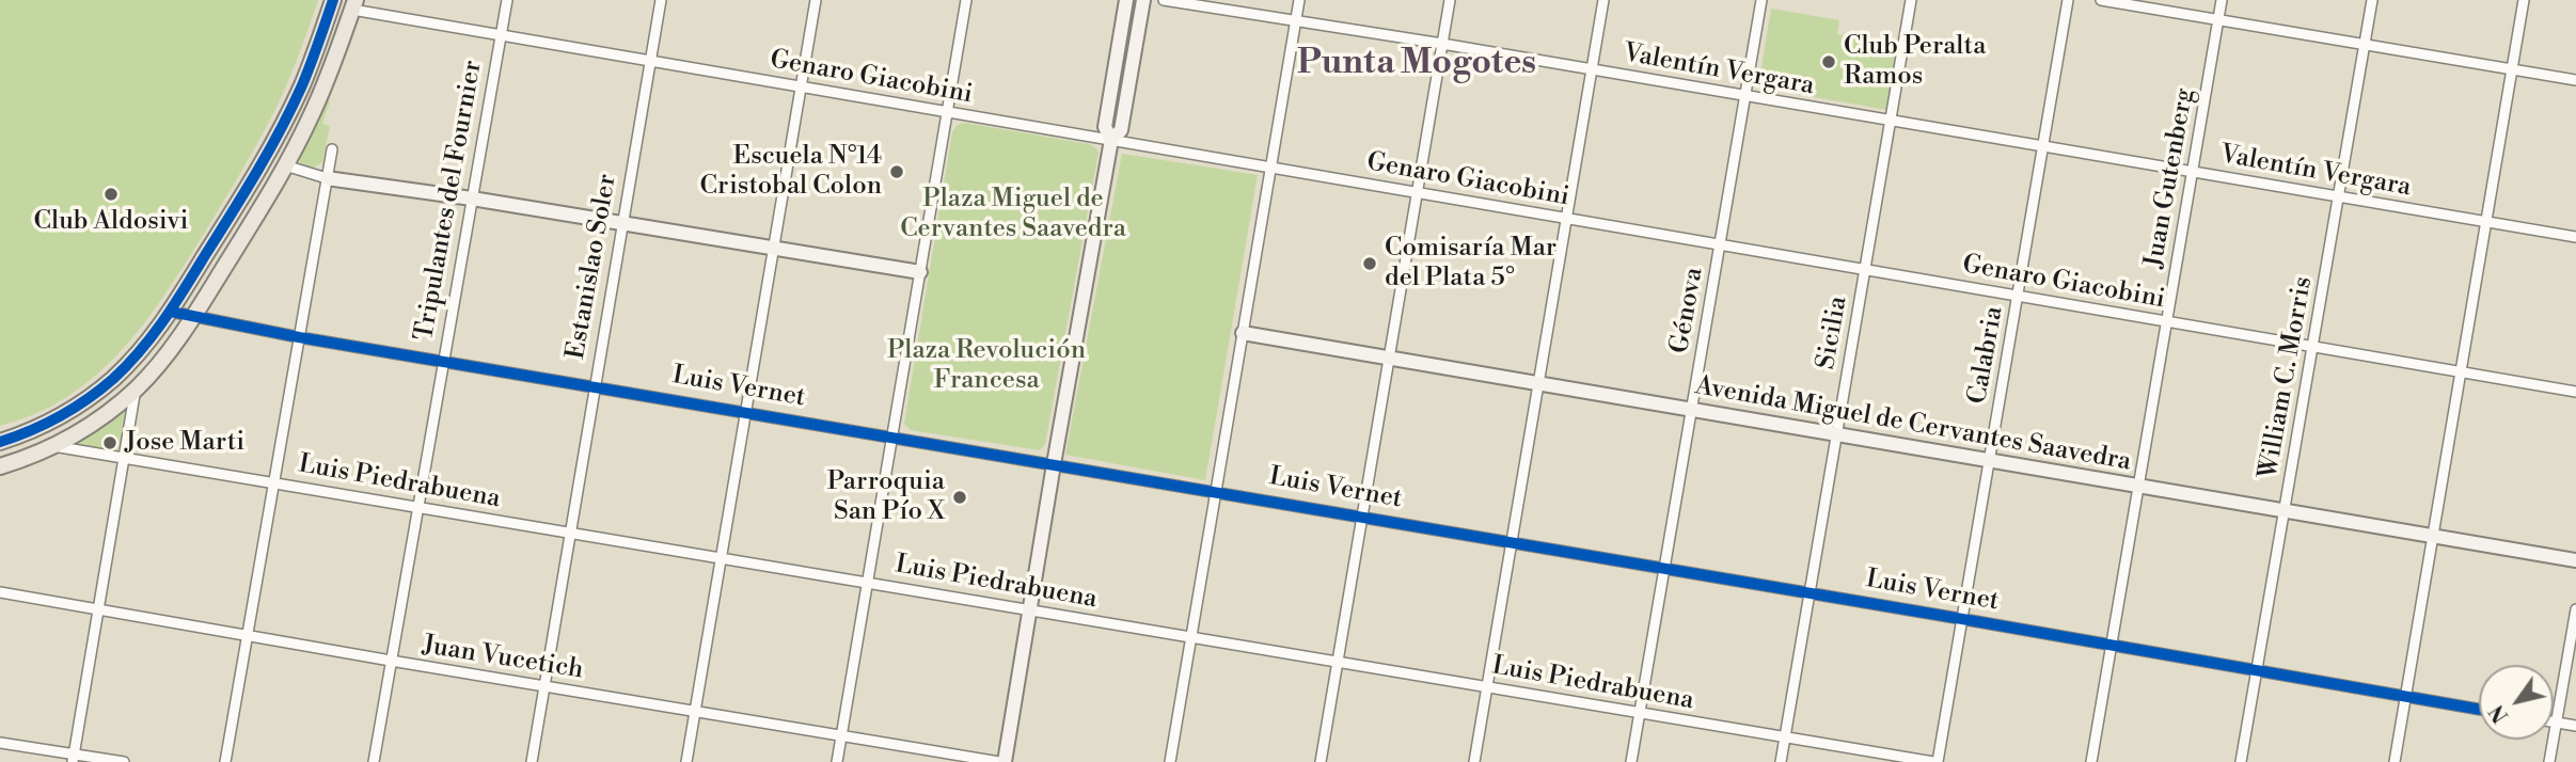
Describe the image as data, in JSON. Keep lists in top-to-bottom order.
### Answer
{
  "streets": {
    "street": [
      "Valentín Vergara",
      "Genaro Giacobini",
      "Juan Gutenberg",
      "Tripulantes del Fournier",
      "Estanislao Soler",
      "Génova",
      "Sicilia",
      "Calabria",
      "William C. Morris",
      "Luis Vernet",
      "Avenida Miguel de Cervantes Saavedra",
      "Luis Piedrabuena",
      "Juan Vucetich"
    ]
  },
  "crossings": [
    ["Valentín Vergara", "Juan Gutenberg"],
    ["Valentín Vergara", "Génova"],
    ["Valentín Vergara", "Sicilia"],
    ["Valentín Vergara", "Calabria"],
    ["Valentín Vergara", "William C. Morris"],
    ["Genaro Giacobini", "Juan Gutenberg"],
    ["Genaro Giacobini", "Tripulantes del Fournier"],
    ["Genaro Giacobini", "Estanislao Soler"],
    ["Genaro Giacobini", "Génova"],
    ["Genaro Giacobini", "Sicilia"],
    ["Genaro Giacobini", "Calabria"],
    ["Genaro Giacobini", "William C. Morris"],
    ["Juan Gutenberg", "Luis Vernet"],
    ["Juan Gutenberg", "Avenida Miguel de Cervantes Saavedra"],
    ["Tripulantes del Fournier", "Luis Vernet"],
    ["Tripulantes del Fournier", "Luis Piedrabuena"],
    ["Tripulantes del Fournier", "Juan Vucetich"],
    ["Estanislao Soler", "Luis Vernet"],
    ["Estanislao Soler", "Luis Piedrabuena"],
    ["Estanislao Soler", "Juan Vucetich"],
    ["Génova", "Luis Vernet"],
    ["Génova", "Avenida Miguel de Cervantes Saavedra"],
    ["Génova", "Luis Piedrabuena"],
    ["Sicilia", "Luis Vernet"],
    ["Sicilia", "Avenida Miguel de Cervantes Saavedra"],
    ["Sicilia", "Luis Piedrabuena"],
    ["Calabria", "Luis Vernet"],
    ["Calabria", "Avenida Miguel de Cervantes Saavedra"],
    ["Calabria", "Luis Piedrabuena"],
    ["William C. Morris", "Luis Vernet"],
    ["William C. Morris", "Avenida Miguel de Cervantes Saavedra"]
  ],
  "districts": ["Punta Mogotes"],
  "parks": ["Plaza Miguel de Cervantes Saavedra", "Plaza Revolución Francesa"],
  "places": [
    "Club Peralta Ramos",
    "Escuela N°14 Cristobal Colon",
    "Club Aldosivi",
    "Comisaría Mar del Plata 5°",
    "Jose Marti",
    "Parroquia San Pío X"
  ],
  "north": "bottom left"
}
